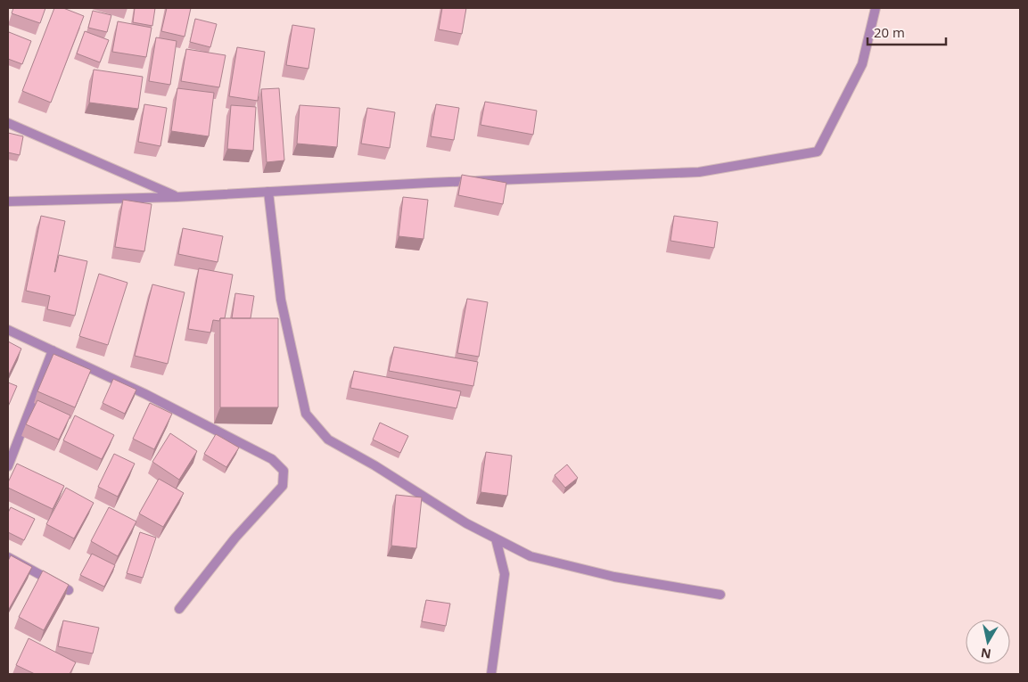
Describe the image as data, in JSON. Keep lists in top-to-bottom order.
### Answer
{
  "scale_bar": "20 m",
  "north": "bottom"
}
